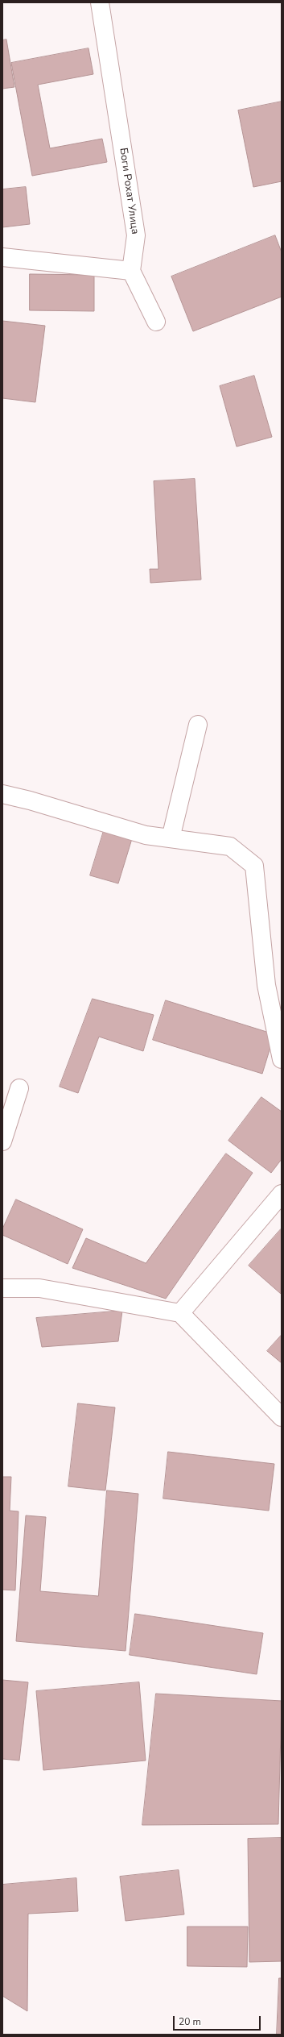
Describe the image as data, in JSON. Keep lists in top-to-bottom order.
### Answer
{
  "streets": {
    "street": ["Боги Рохат Улица"]
  },
  "scale_bar": "20 m"
}
